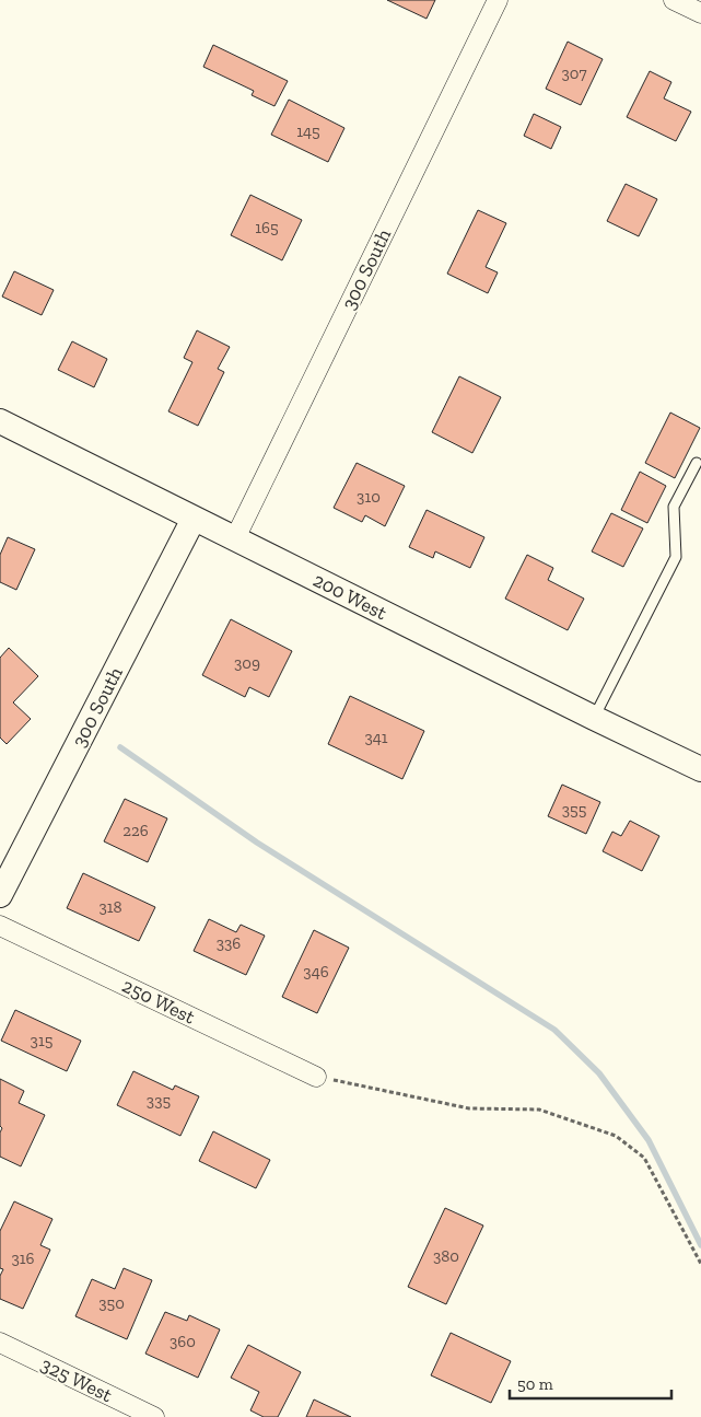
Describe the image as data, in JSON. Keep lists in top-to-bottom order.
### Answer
{
  "streets": {
    "street": [
      "300 South",
      "200 West",
      "250 West",
      "325 West"
    ]
  },
  "crossings": [
    ["300 South", "200 West"]
  ],
  "house_numbers": [
    "307",
    "145",
    "165",
    "310",
    "309",
    "341",
    "355",
    "226",
    "318",
    "336",
    "346",
    "315",
    "335",
    "380",
    "316",
    "350",
    "360"
  ],
  "scale_bar": "50 m"
}
